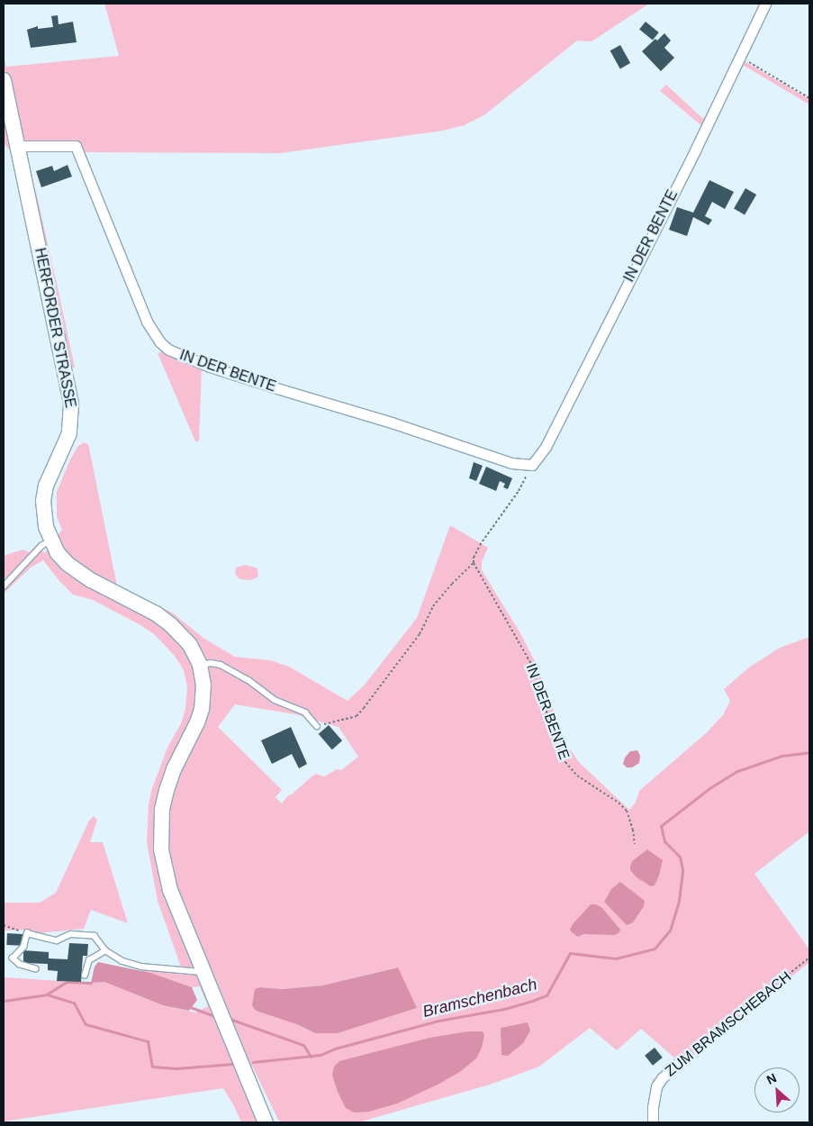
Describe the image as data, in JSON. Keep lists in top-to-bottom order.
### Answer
{
  "streets": {
    "main road": ["HERFORDER STRASSE"],
    "street": ["IN DER BENTE", "ZUM BRAMSCHEBACH"]
  },
  "crossings": [
    ["IN DER BENTE", "HERFORDER STRASSE"]
  ],
  "water": ["Bramschenbach"],
  "north": "top left"
}
